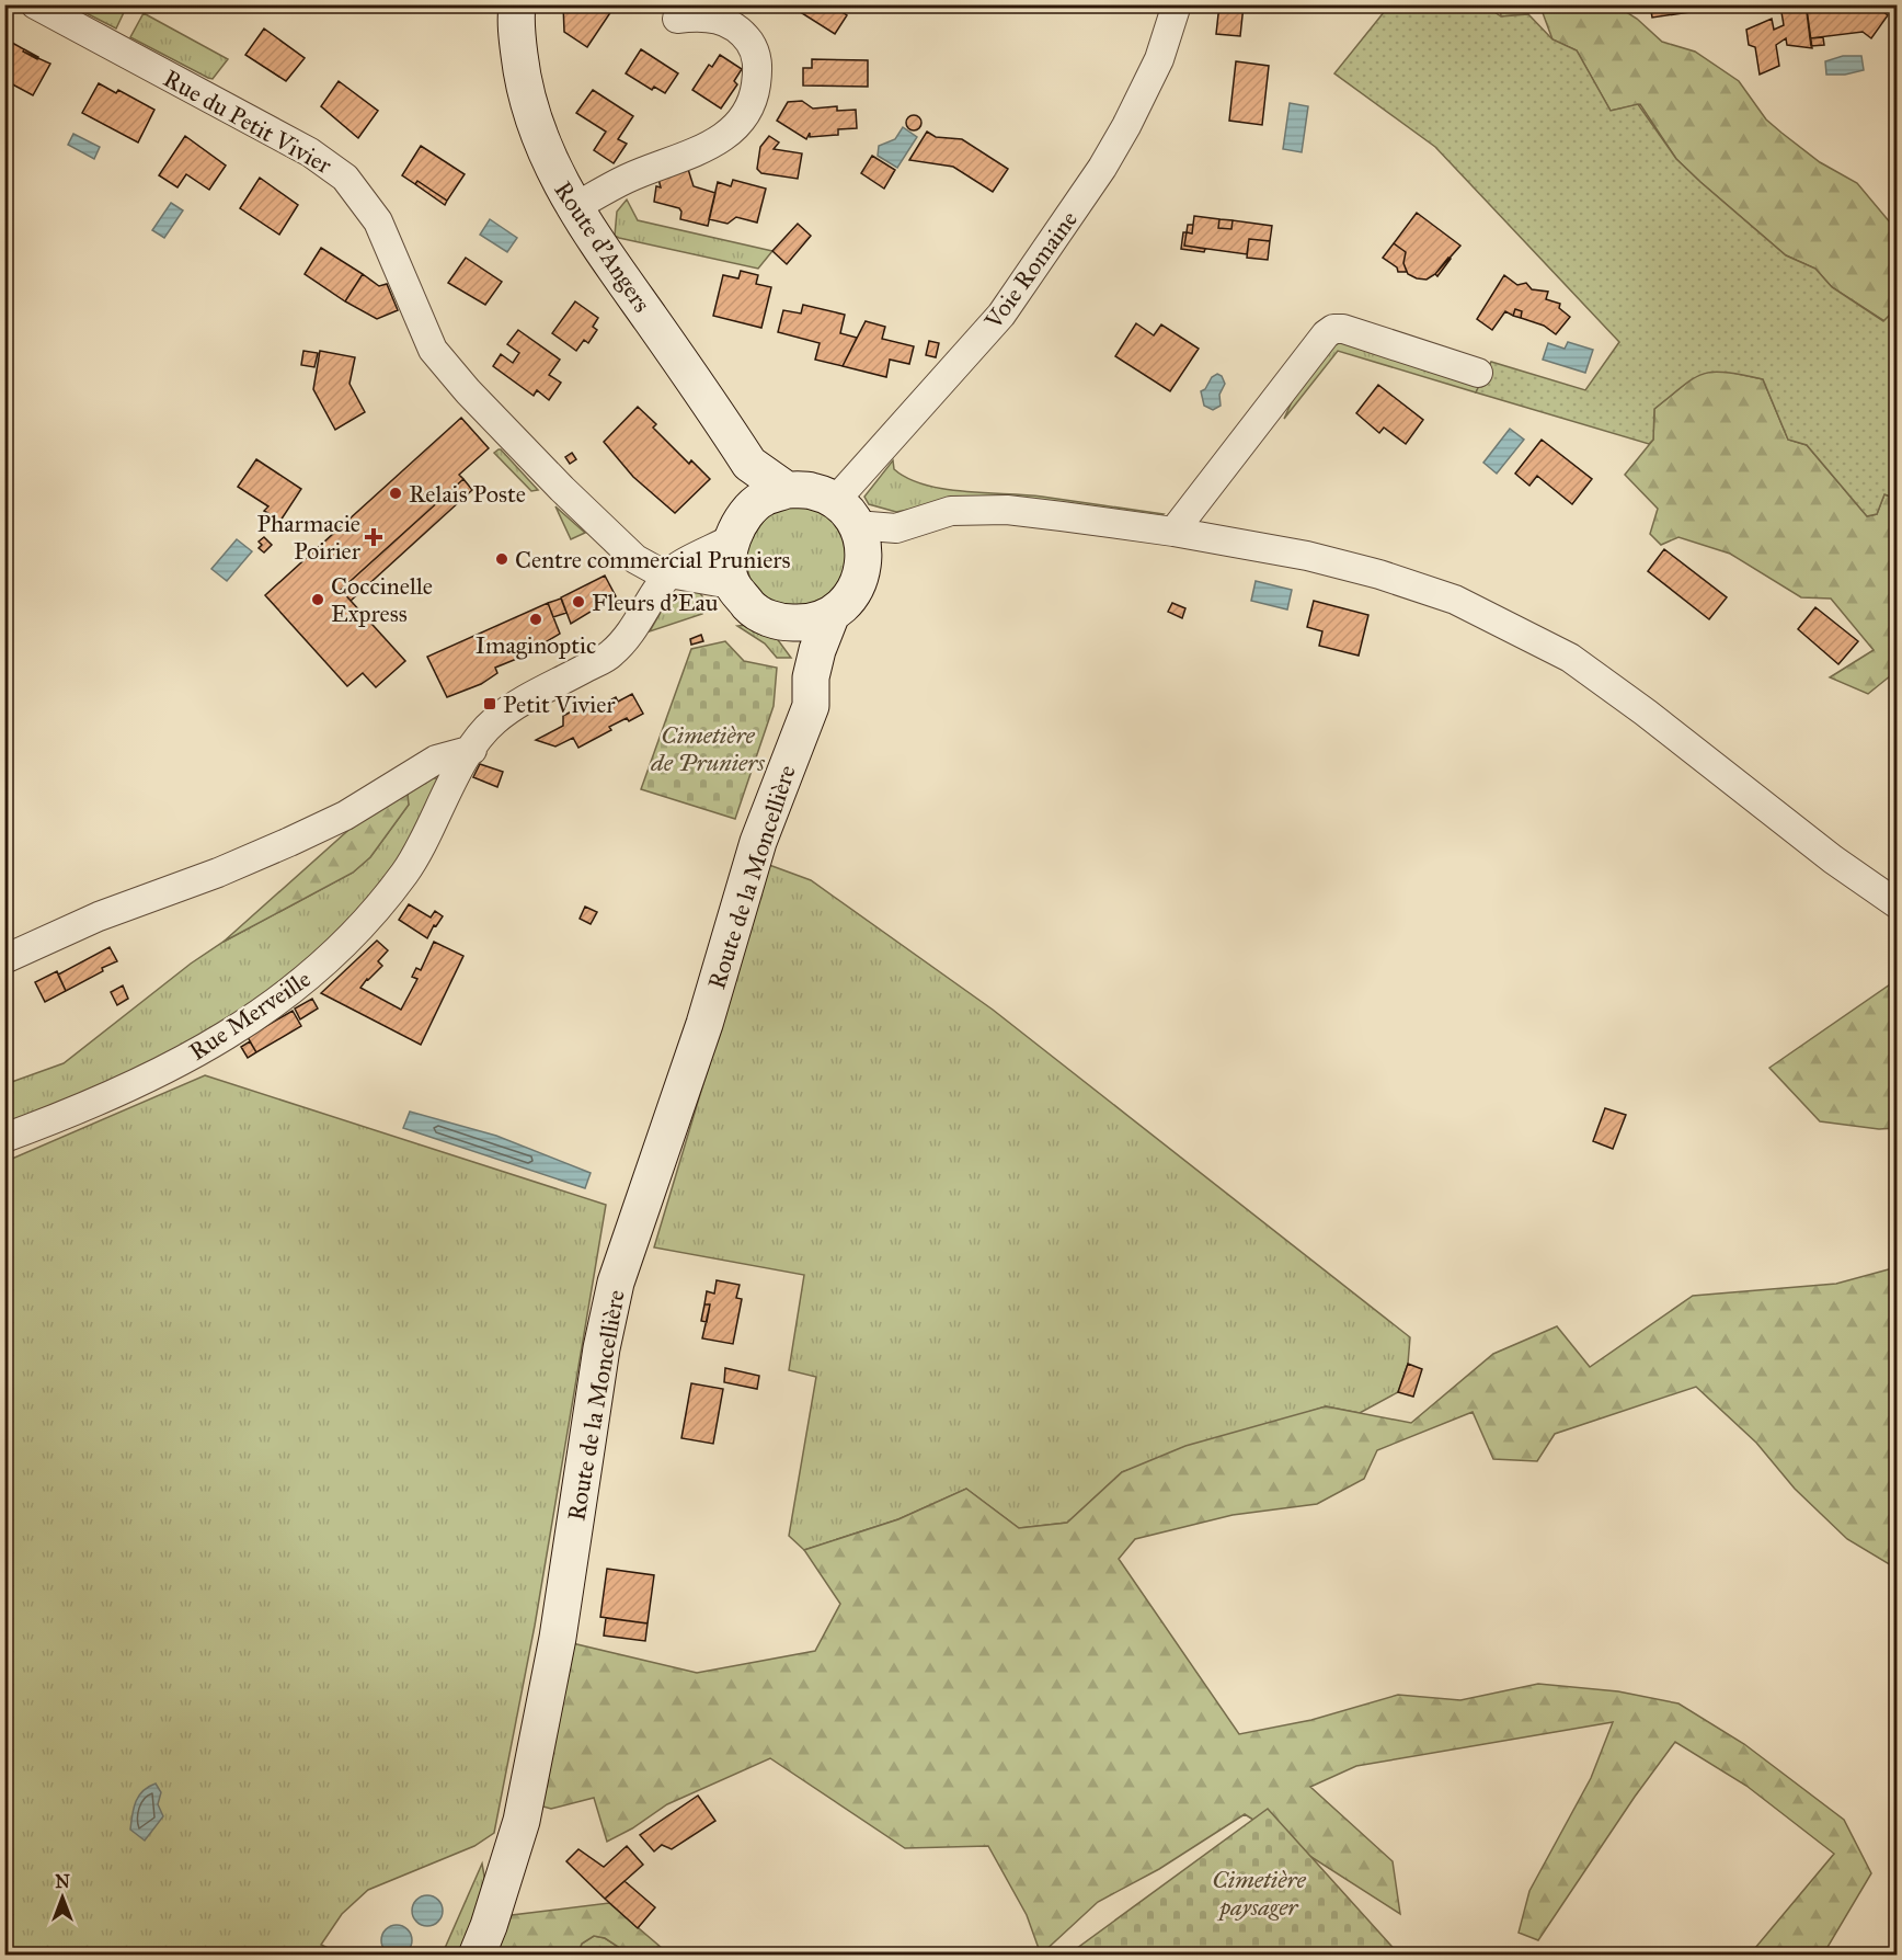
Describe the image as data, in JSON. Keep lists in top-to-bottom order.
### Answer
{
  "streets": {
    "street": [
      "Rue du Petit Vivier",
      "Route d'Angers",
      "Voie Romaine",
      "Route de la Moncellière",
      "Rue Merveille"
    ]
  },
  "crossings": [
    ["Rue du Petit Vivier", "Route d'Angers"],
    ["Rue du Petit Vivier", "Voie Romaine"],
    ["Rue du Petit Vivier", "Route de la Moncellière"],
    ["Rue du Petit Vivier", "Rue Merveille"],
    ["Route d'Angers", "Voie Romaine"],
    ["Route d'Angers", "Route de la Moncellière"],
    ["Voie Romaine", "Route de la Moncellière"]
  ],
  "parks": ["Cimetière de Pruniers", "Cimetière paysager"],
  "places": {
    "other": [
      "Relais Poste",
      "Centre commercial Pruniers",
      "Coccinelle Express",
      "Fleurs d'Eau",
      "Imaginoptic"
    ],
    "health": ["Pharmacie Poirier"],
    "transit": ["Petit Vivier"]
  },
  "north": "top"
}
